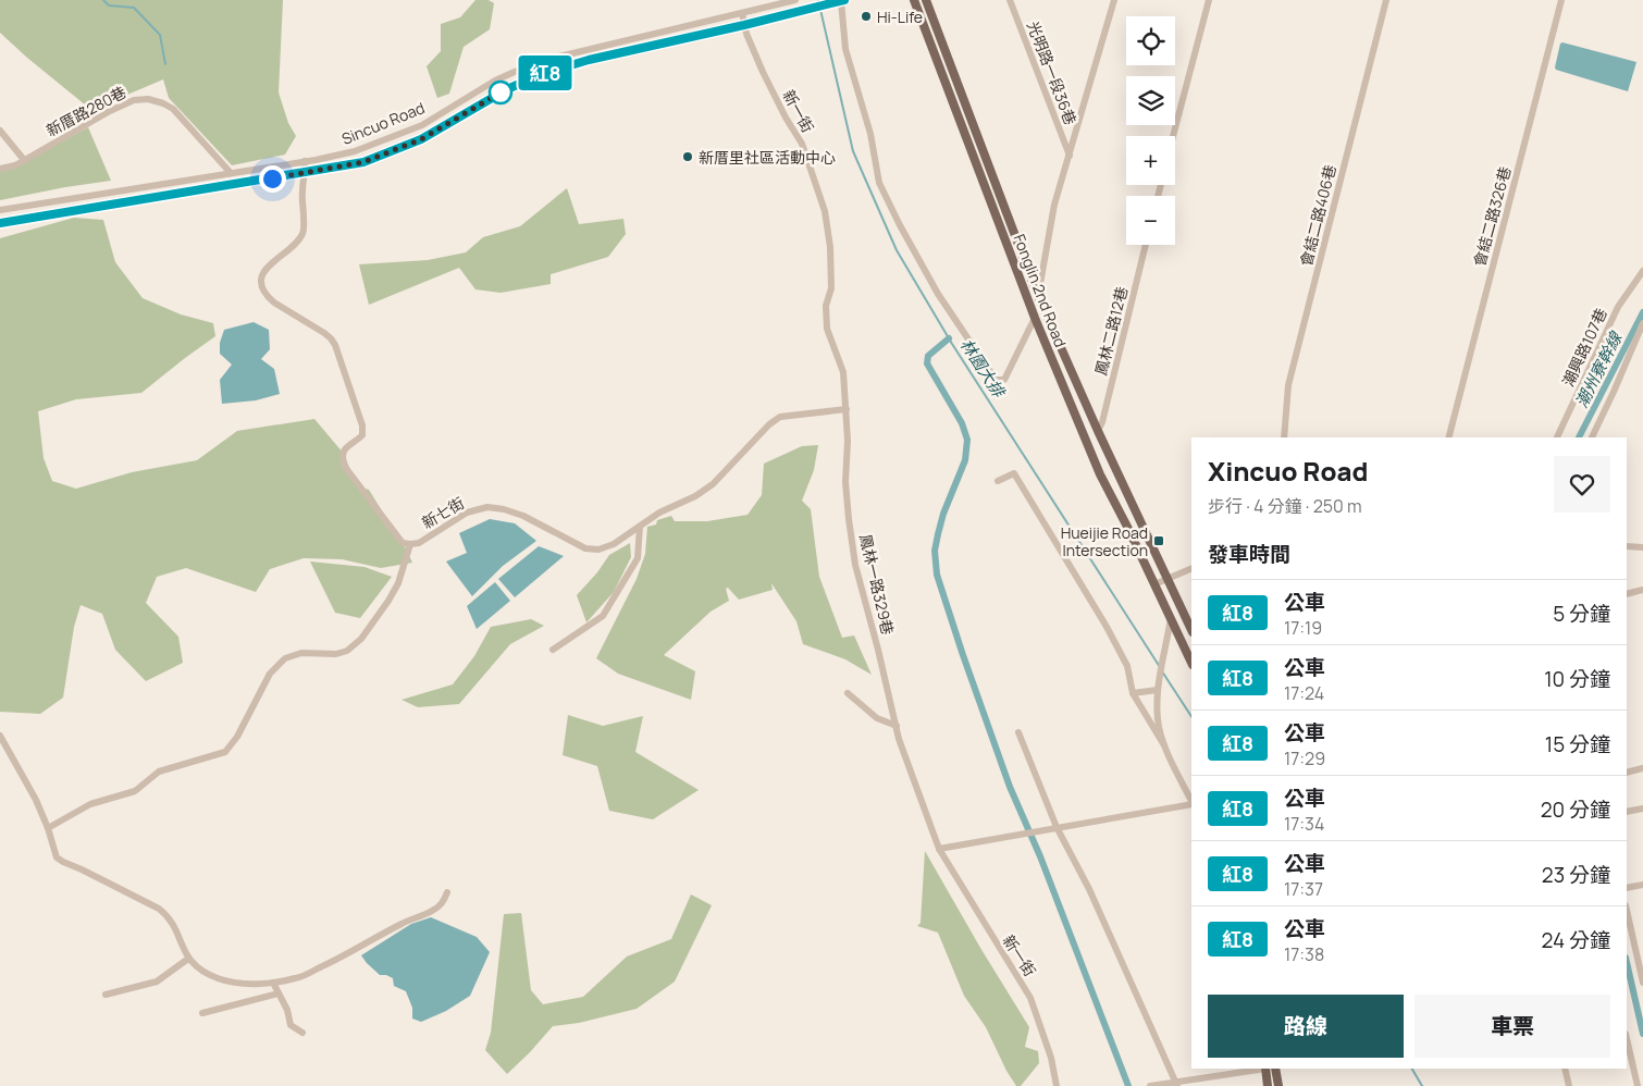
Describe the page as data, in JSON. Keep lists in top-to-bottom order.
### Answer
{
  "streets": {
    "main road": ["Fonglin 2nd Road"],
    "street": [
      "光明路一段36巷",
      "新厝路280巷",
      "新一街",
      "Sincuo Road",
      "會結二路406巷",
      "會結二路326巷",
      "鳳林二路12巷",
      "潮興路107巷",
      "新七街",
      "鳳林一路329巷"
    ]
  },
  "crossings": [
    ["新厝路280巷", "Sincuo Road"],
    ["新一街", "Sincuo Road"],
    ["新一街", "鳳林一路329巷"],
    ["Sincuo Road", "新七街"],
    ["Fonglin 2nd Road", "鳳林二路12巷"],
    ["新七街", "鳳林一路329巷"]
  ],
  "water": ["林園大排", "潮州寮幹線"],
  "places": {
    "other": ["Hi-Life", "新厝里社區活動中心"],
    "transit": ["Hueijie Road Intersection"]
  },
  "lines": ["bus line 紅8"],
  "page": {
    "on_map": "紅8",
    "map_buttons": ["+", "−"],
    "heading": [
      ["Xincuo Road", "步行 · 4 分鐘 · 250 m"],
      "發車時間"
    ],
    "list": [
      {
        "mark": "紅8",
        "name": "公車",
        "note": "17:19",
        "value": "5 分鐘"
      },
      {
        "mark": "紅8",
        "name": "公車",
        "note": "17:24",
        "value": "10 分鐘"
      },
      {
        "mark": "紅8",
        "name": "公車",
        "note": "17:29",
        "value": "15 分鐘"
      },
      {
        "mark": "紅8",
        "name": "公車",
        "note": "17:34",
        "value": "20 分鐘"
      },
      {
        "mark": "紅8",
        "name": "公車",
        "note": "17:37",
        "value": "23 分鐘"
      },
      {
        "mark": "紅8",
        "name": "公車",
        "note": "17:38",
        "value": "24 分鐘"
      }
    ],
    "buttons": ["路線", "車票"]
  }
}
